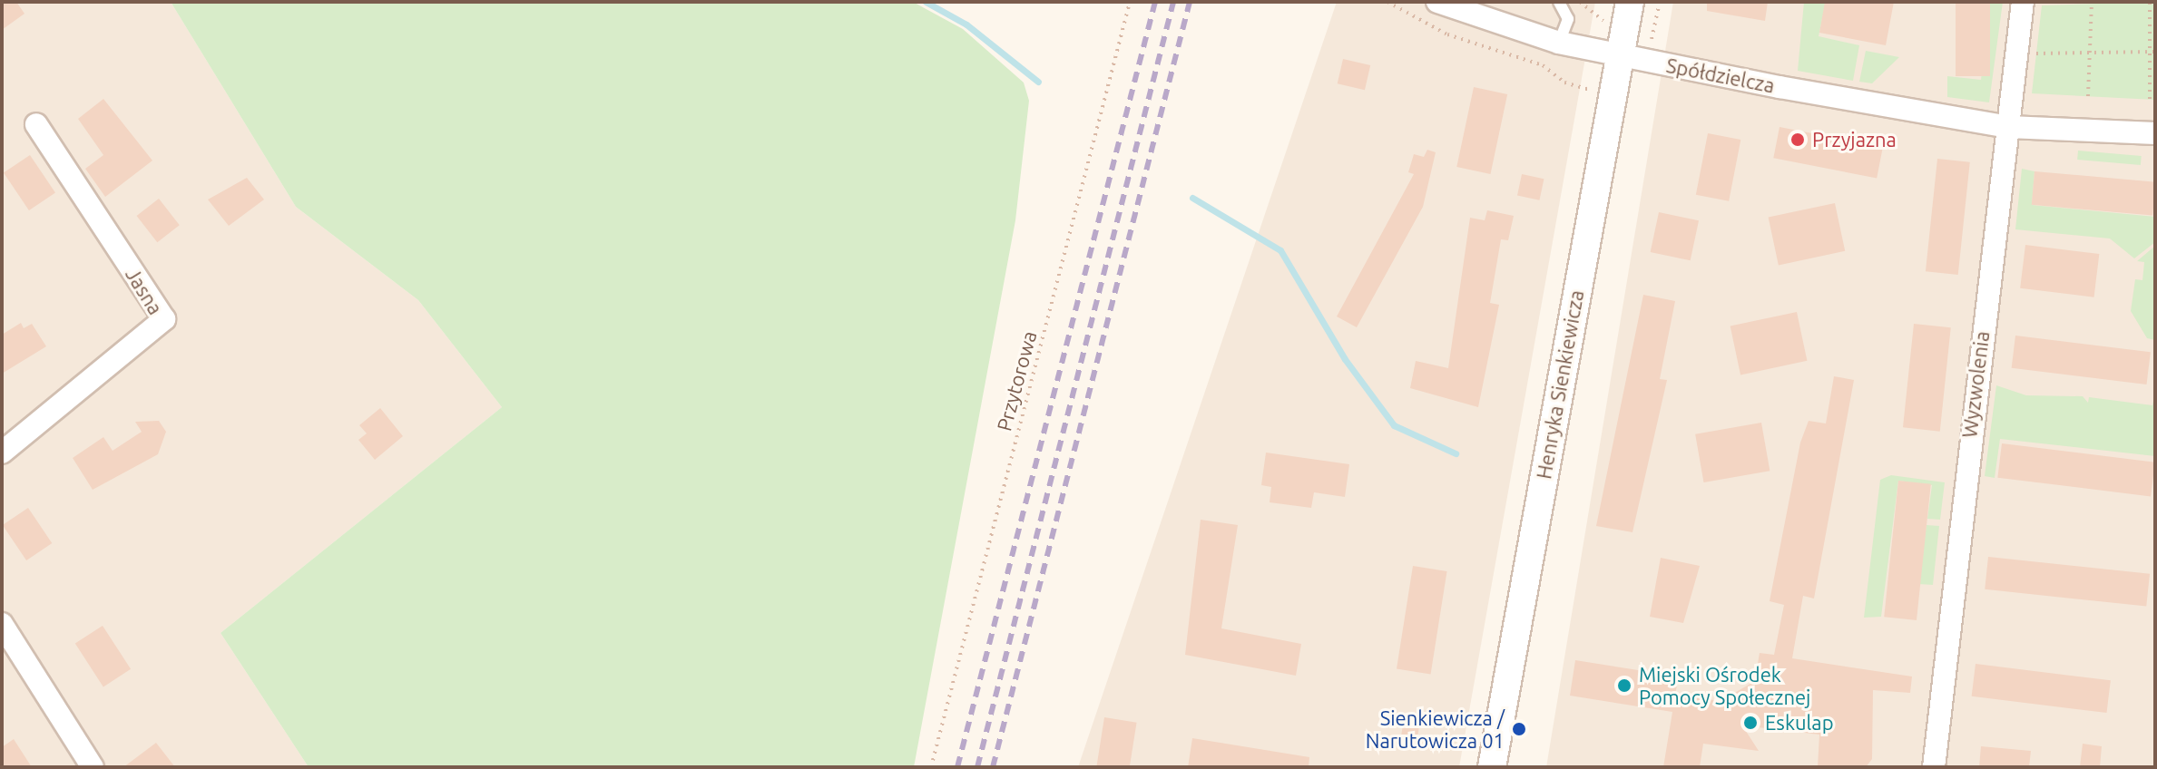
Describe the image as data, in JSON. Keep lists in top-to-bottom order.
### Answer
{
  "streets": {
    "street": [
      "Spółdzielcza",
      "Jasna",
      "Henryka Sienkiewicza",
      "Wyzwolenia"
    ],
    "path": ["Przytorowa"]
  },
  "crossings": [
    ["Spółdzielcza", "Henryka Sienkiewicza"],
    ["Spółdzielcza", "Wyzwolenia"]
  ],
  "places": [
    "Przyjazna",
    "Miejski Ośrodek Pomocy Społecznej",
    "Eskulap",
    "Sienkiewicza / Narutowicza 01"
  ]
}
